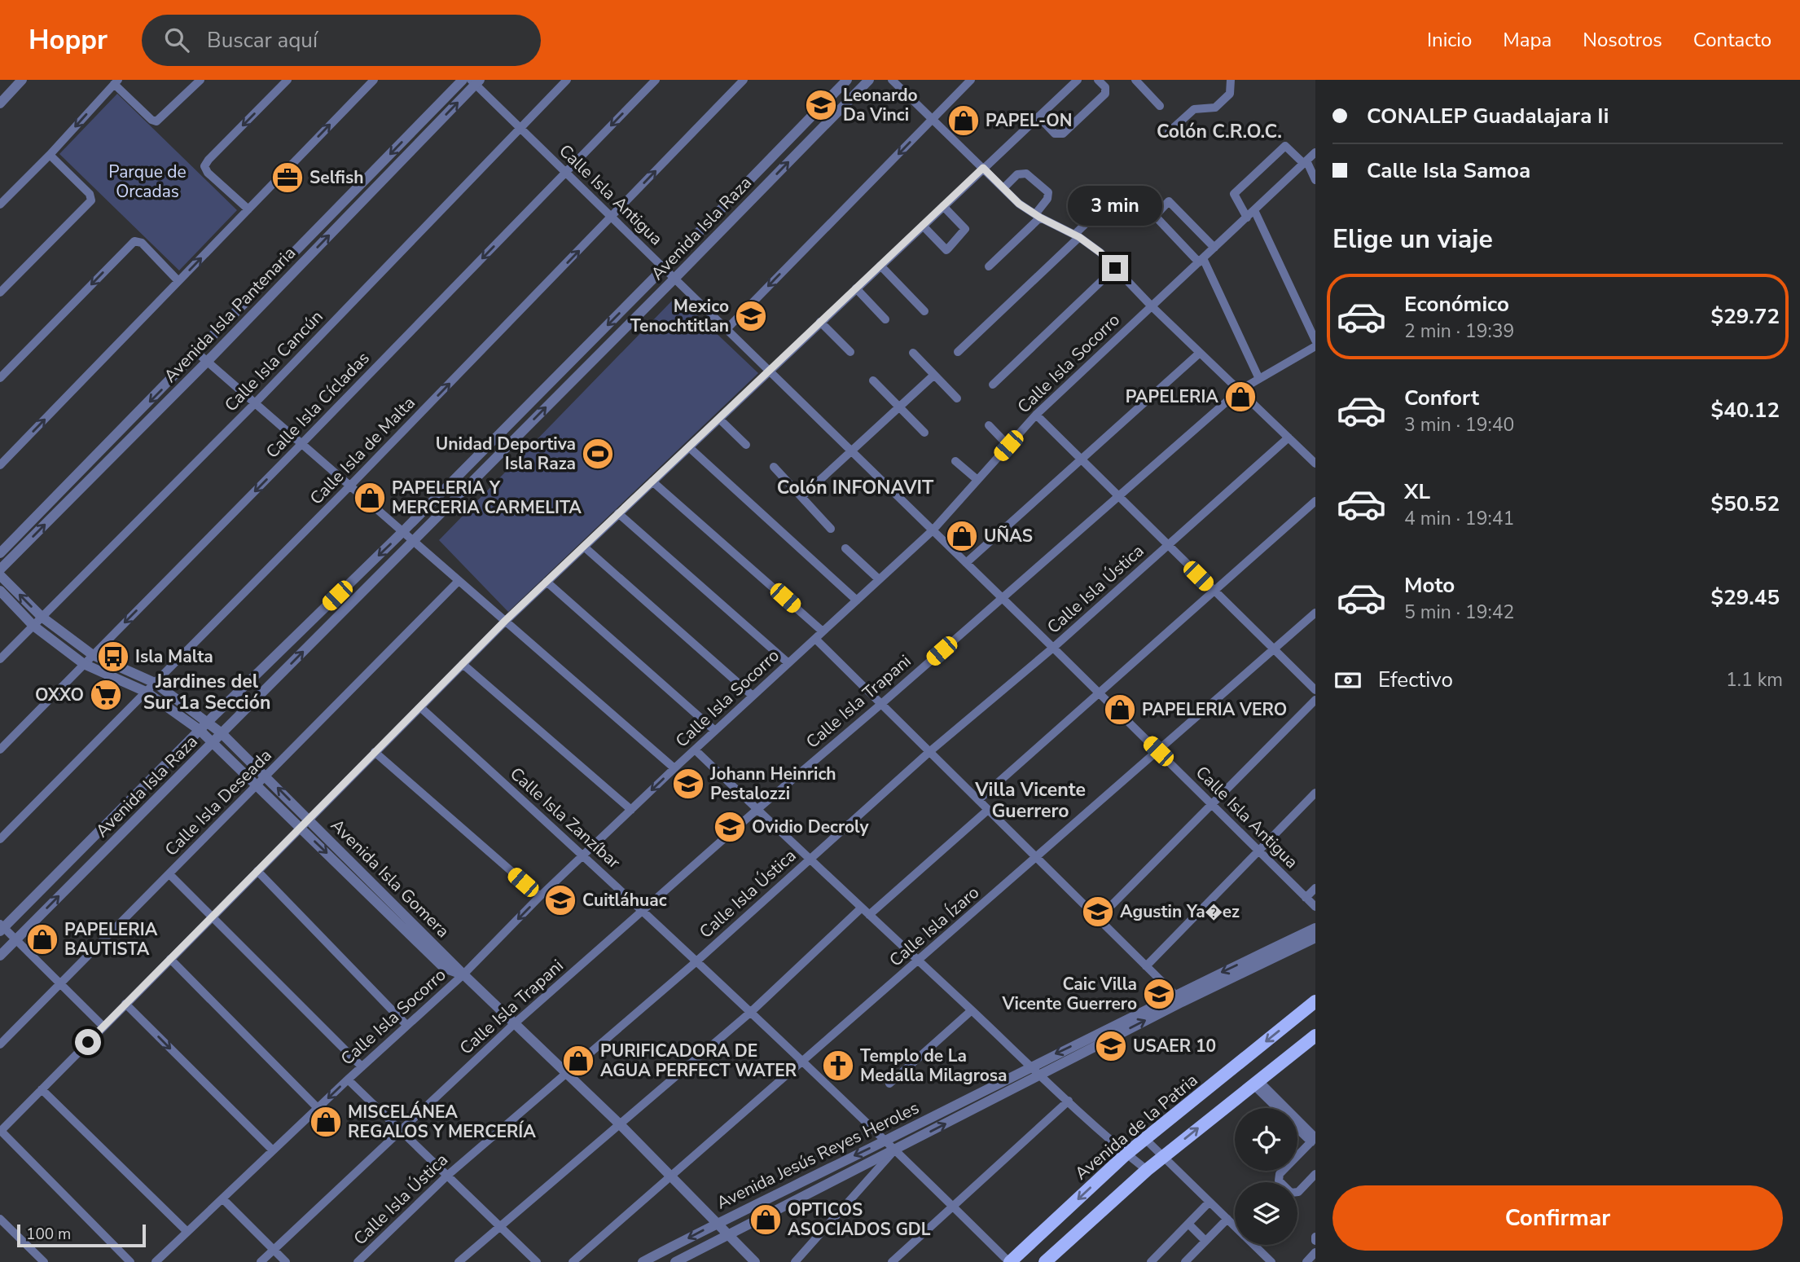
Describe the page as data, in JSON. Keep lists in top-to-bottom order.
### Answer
{
  "streets": {
    "main road": ["Avenida de la Patria"],
    "street": [
      "Calle Isla Antigua",
      "Avenida Isla Raza",
      "Avenida Isla Pantenaria",
      "Calle Isla Cancún",
      "Calle Isla Socorro",
      "Calle Isla Cícladas",
      "Calle Isla de Malta",
      "Calle Isla Ústica",
      "Calle Isla Trapani",
      "Calle Isla Deseada",
      "Calle Isla Zanzíbar",
      "Avenida Isla Gomera",
      "Calle Isla Ízaro",
      "Avenida Jesús Reyes Heroles"
    ]
  },
  "crossings": [
    ["Calle Isla Antigua", "Avenida Isla Raza"],
    ["Calle Isla Antigua", "Avenida Isla Pantenaria"],
    ["Calle Isla Antigua", "Calle Isla Cancún"],
    ["Calle Isla Antigua", "Calle Isla Socorro"],
    ["Calle Isla Antigua", "Calle Isla Cícladas"],
    ["Calle Isla Antigua", "Calle Isla de Malta"],
    ["Calle Isla Antigua", "Calle Isla Ústica"],
    ["Calle Isla Antigua", "Calle Isla Trapani"],
    ["Calle Isla Antigua", "Calle Isla Ízaro"],
    ["Avenida Isla Raza", "Avenida Isla Gomera"],
    ["Calle Isla Cancún", "Avenida Isla Gomera"],
    ["Calle Isla Socorro", "Calle Isla Zanzíbar"],
    ["Calle Isla Socorro", "Avenida Isla Gomera"],
    ["Calle Isla Cícladas", "Avenida Isla Gomera"],
    ["Calle Isla de Malta", "Avenida Isla Gomera"],
    ["Calle Isla Ústica", "Calle Isla Zanzíbar"],
    ["Calle Isla Ústica", "Avenida Isla Gomera"],
    ["Calle Isla Trapani", "Calle Isla Zanzíbar"],
    ["Calle Isla Trapani", "Avenida Isla Gomera"],
    ["Calle Isla Deseada", "Avenida Isla Gomera"],
    ["Calle Isla Zanzíbar", "Calle Isla Ízaro"],
    ["Calle Isla Zanzíbar", "Avenida de la Patria"],
    ["Calle Isla Zanzíbar", "Avenida Jesús Reyes Heroles"],
    ["Avenida Isla Gomera", "Calle Isla Ízaro"],
    ["Avenida Isla Gomera", "Avenida Jesús Reyes Heroles"]
  ],
  "one_way": ["Calle Isla Cícladas", "Calle Isla de Malta"],
  "districts": [
    "Colón C.R.O.C.",
    "Colón INFONAVIT",
    "Jardines del Sur 1a Sección",
    "Villa Vicente Guerrero"
  ],
  "parks": ["Parque de Orcadas"],
  "places": {
    "school or university": [
      "Leonardo Da Vinci",
      "Mexico Tenochtitlan",
      "Johann Heinrich Pestalozzi",
      "Ovidio Decroly",
      "Cuitláhuac",
      "Agustin Ya�ez",
      "Caic Villa Vicente Guerrero",
      "USAER 10"
    ],
    "shop": [
      "PAPEL-ON",
      "PAPELERIA",
      "PAPELERIA Y MERCERIA CARMELITA",
      "UÑAS",
      "PAPELERIA VERO",
      "PAPELERIA BAUTISTA",
      "PURIFICADORA DE AGUA PERFECT WATER",
      "MISCELÁNEA REGALOS Y MERCERÍA",
      "OPTICOS ASOCIADOS GDL"
    ],
    "office": ["Selfish"],
    "sports": ["Unidad Deportiva Isla Raza"],
    "bus stop": ["Isla Malta"],
    "supermarket": ["OXXO"],
    "church": ["Templo de La Medalla Milagrosa"]
  },
  "scale_bar": "100 m",
  "page": {
    "header": "Hoppr",
    "search": "Buscar aquí",
    "nav": [
      "Inicio",
      "Mapa",
      "Nosotros",
      "Contacto"
    ],
    "banner": ["CONALEP Guadalajara Ii", "Calle Isla Samoa"],
    "bubble": "3 min",
    "heading": "Elige un viaje",
    "list": [
      {
        "name": "Económico",
        "note": "2 min · 19:39",
        "value": "$29.72"
      },
      {
        "name": "Confort",
        "note": "3 min · 19:40",
        "value": "$40.12"
      },
      {
        "name": "XL",
        "note": "4 min · 19:41",
        "value": "$50.52"
      },
      {
        "name": "Moto",
        "note": "5 min · 19:42",
        "value": "$29.45"
      }
    ],
    "pay": ["Efectivo", "1.1 km"],
    "buttons": "Confirmar",
    "scale": "100 m"
  }
}
